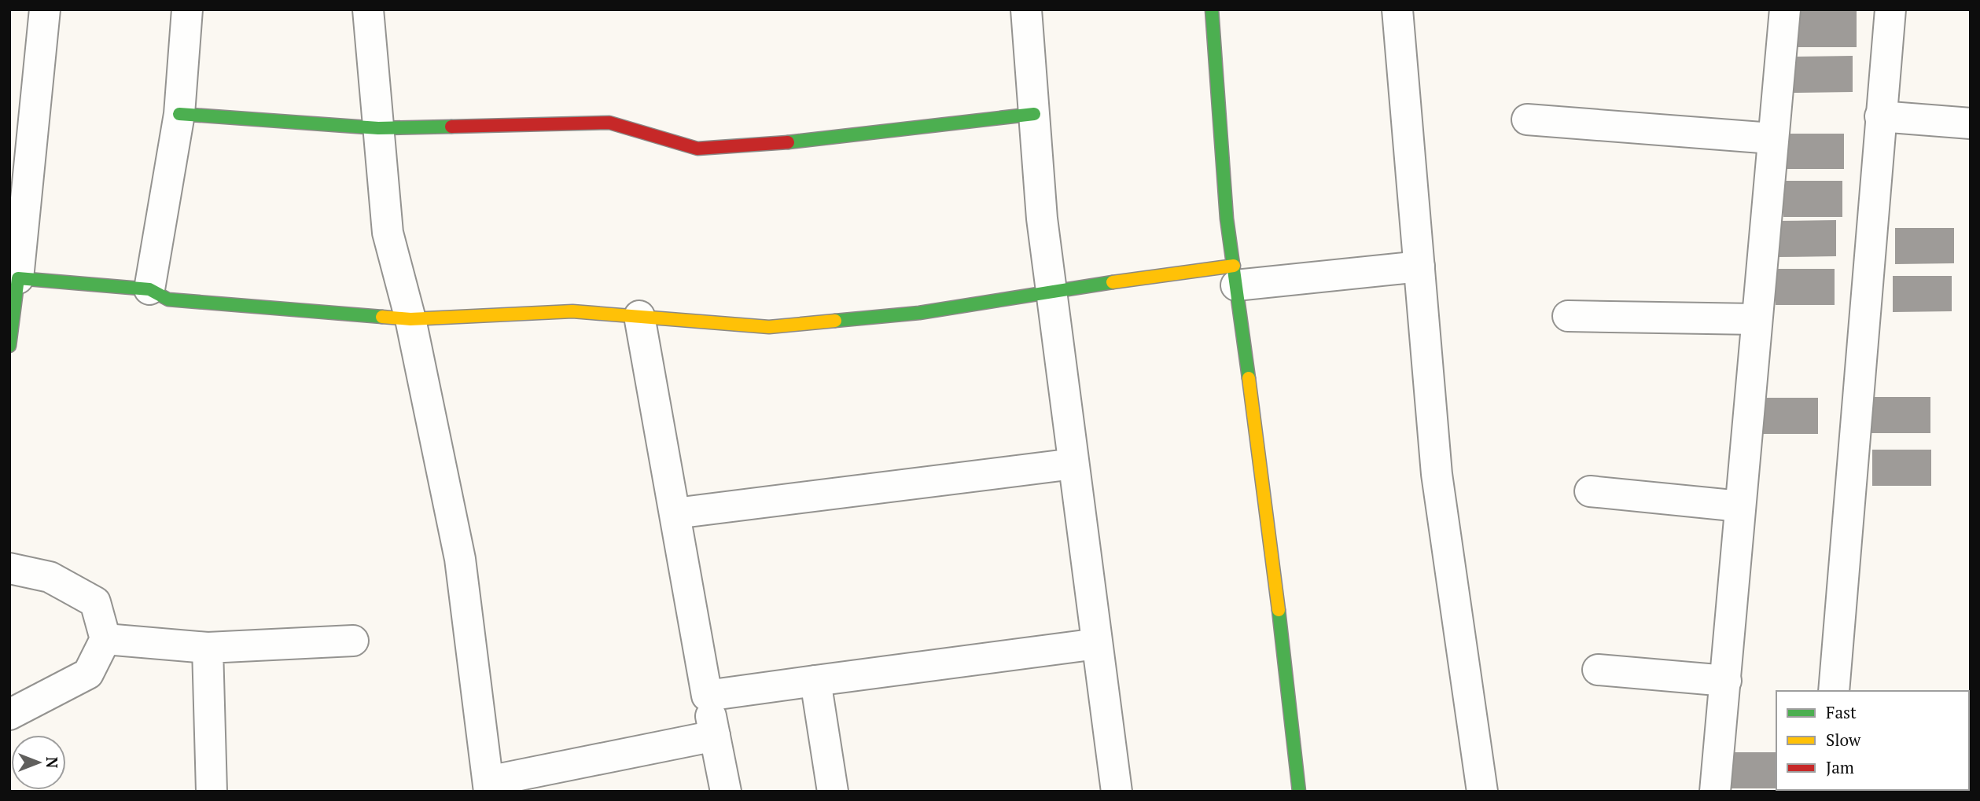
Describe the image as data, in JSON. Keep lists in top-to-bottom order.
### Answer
{
  "legend": ["Fast", "Slow", "Jam"],
  "north": "right"
}
